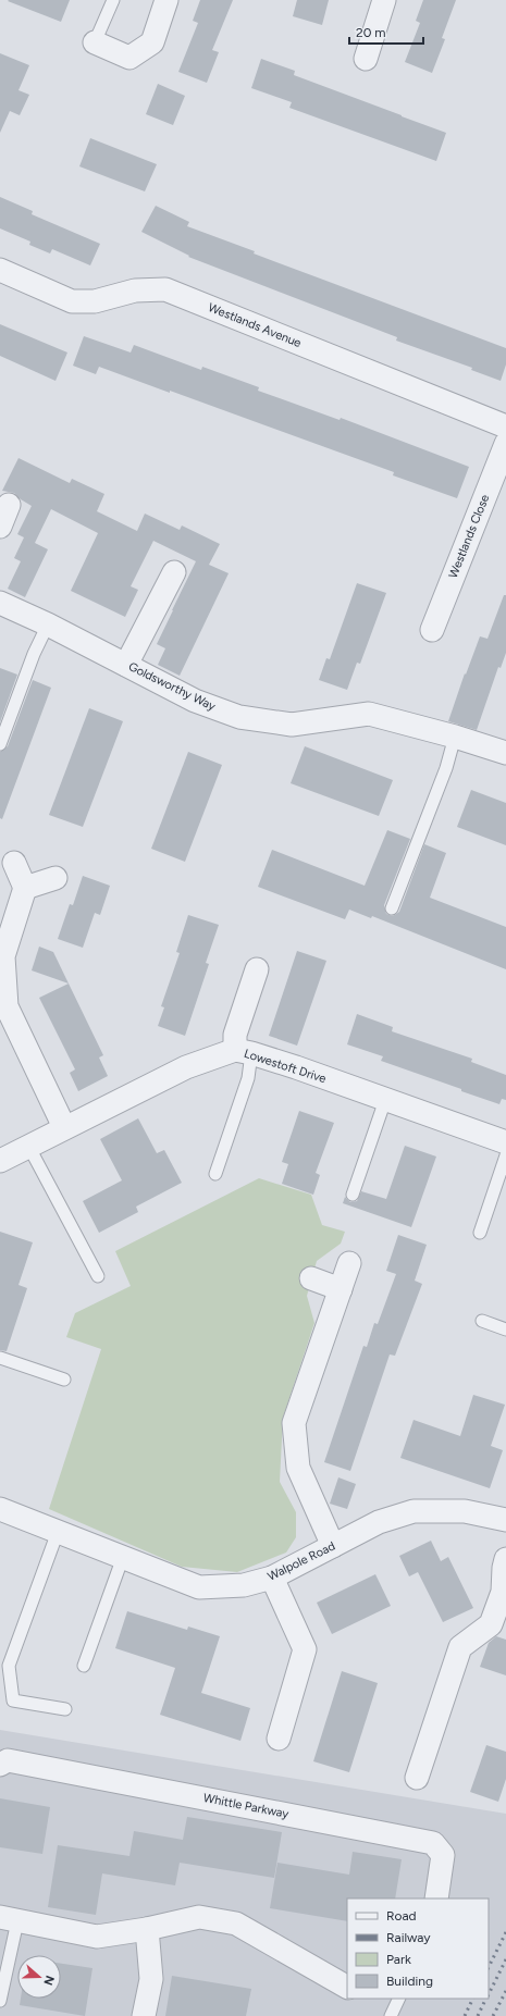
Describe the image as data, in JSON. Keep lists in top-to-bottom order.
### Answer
{
  "streets": {
    "street": [
      "Westlands Avenue",
      "Westlands Close",
      "Goldsworthy Way",
      "Lowestoft Drive",
      "Walpole Road",
      "Whittle Parkway"
    ]
  },
  "legend": [
    "Road",
    "Railway",
    "Park",
    "Building"
  ],
  "scale_bar": "20 m",
  "north": "right"
}
